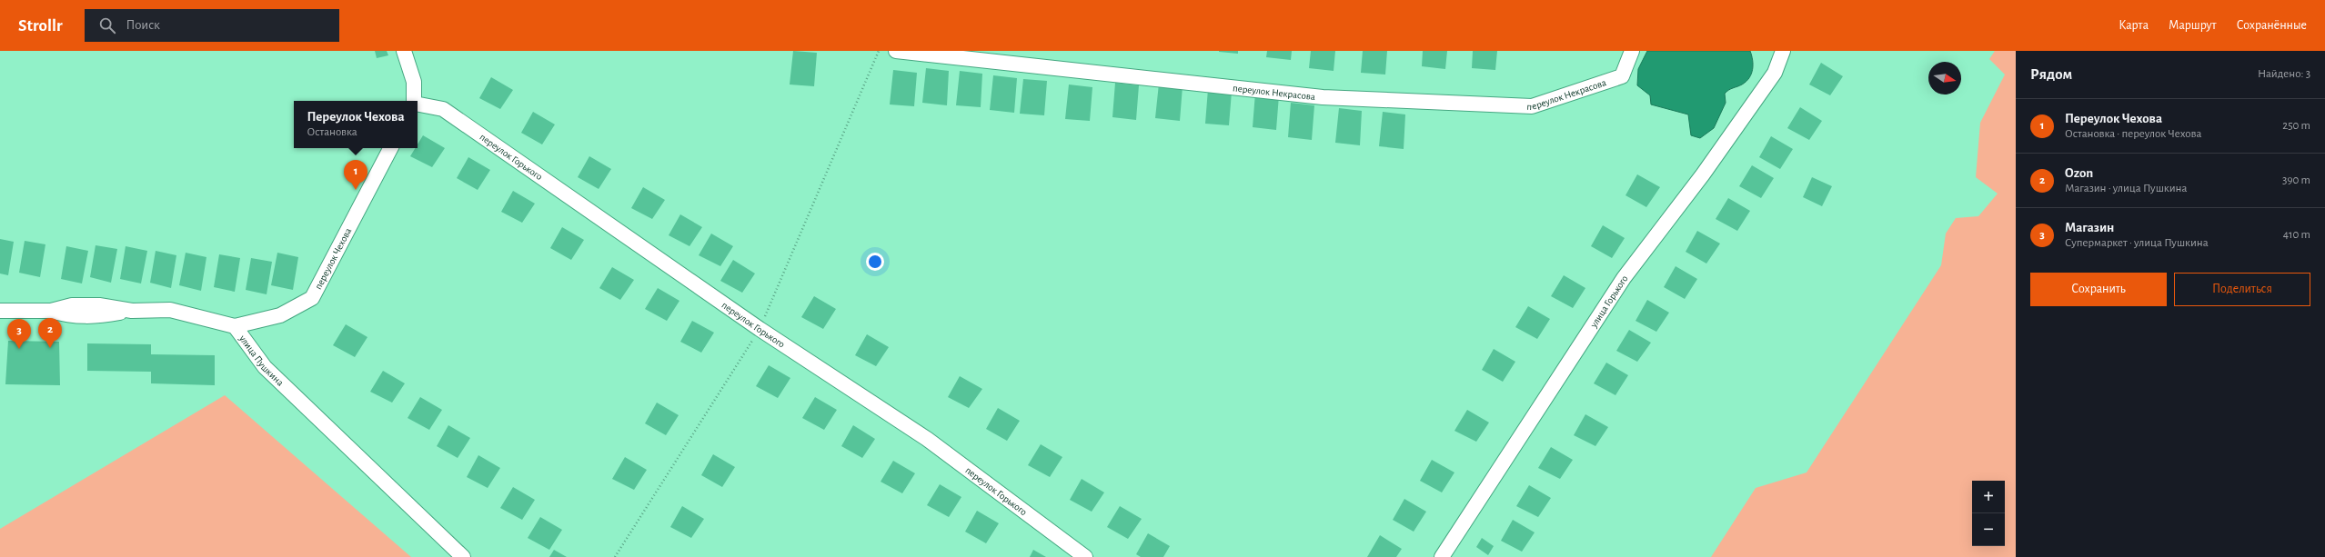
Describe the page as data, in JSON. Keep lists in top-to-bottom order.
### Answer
{
  "streets": {
    "street": [
      "переулок Некрасова",
      "переулок Горького",
      "переулок Чехова",
      "улица Горького",
      "улица Пушкина"
    ]
  },
  "crossings": [
    ["переулок Чехова", "улица Пушкина"]
  ],
  "north": "right",
  "page": {
    "header": "Strollr",
    "search": "Поиск",
    "nav": ["Карта", "Маршрут", "Сохранённые"],
    "heading": ["Рядом", "Найдено: 3"],
    "list": [
      {
        "mark": "1",
        "name": "Переулок Чехова",
        "note": "Остановка · переулок Чехова",
        "value": "250 m"
      },
      {
        "mark": "2",
        "name": "Ozon",
        "note": "Магазин · улица Пушкина",
        "value": "390 m"
      },
      {
        "mark": "3",
        "name": "Магазин",
        "note": "Супермаркет · улица Пушкина",
        "value": "410 m"
      }
    ],
    "popup": ["Переулок Чехова", "Остановка"],
    "pins": ["1", "2", "3"],
    "buttons": ["Сохранить", "Поделиться"],
    "map_buttons": ["+", "−"]
  }
}
